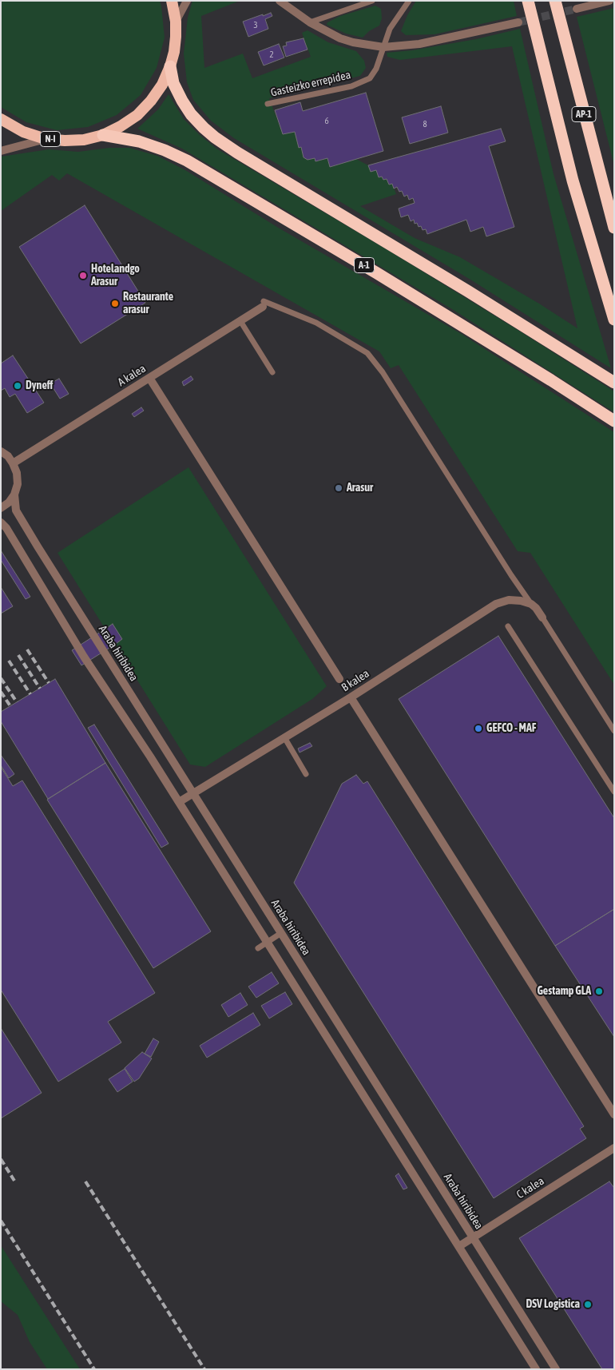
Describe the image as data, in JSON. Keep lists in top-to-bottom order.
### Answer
{
  "streets": {
    "highway": ["AP-1", "N-I", "A-1"],
    "street": [
      "A kalea",
      "Araba hiribidea",
      "B kalea",
      "C kalea"
    ],
    "lane": ["Gasteizko errepidea"]
  },
  "crossings": [
    ["N-I", "A-1"],
    ["A kalea", "Araba hiribidea"],
    ["Araba hiribidea", "B kalea"],
    ["Araba hiribidea", "C kalea"]
  ],
  "places": [
    "Hotelandgo Arasur",
    "Restaurante arasur",
    "Dyneff",
    "Arasur",
    "GEFCO - MAF",
    "Gestamp GLA",
    "DSV Logistica"
  ],
  "house_numbers": [
    "3",
    "2",
    "6",
    "8"
  ]
}
